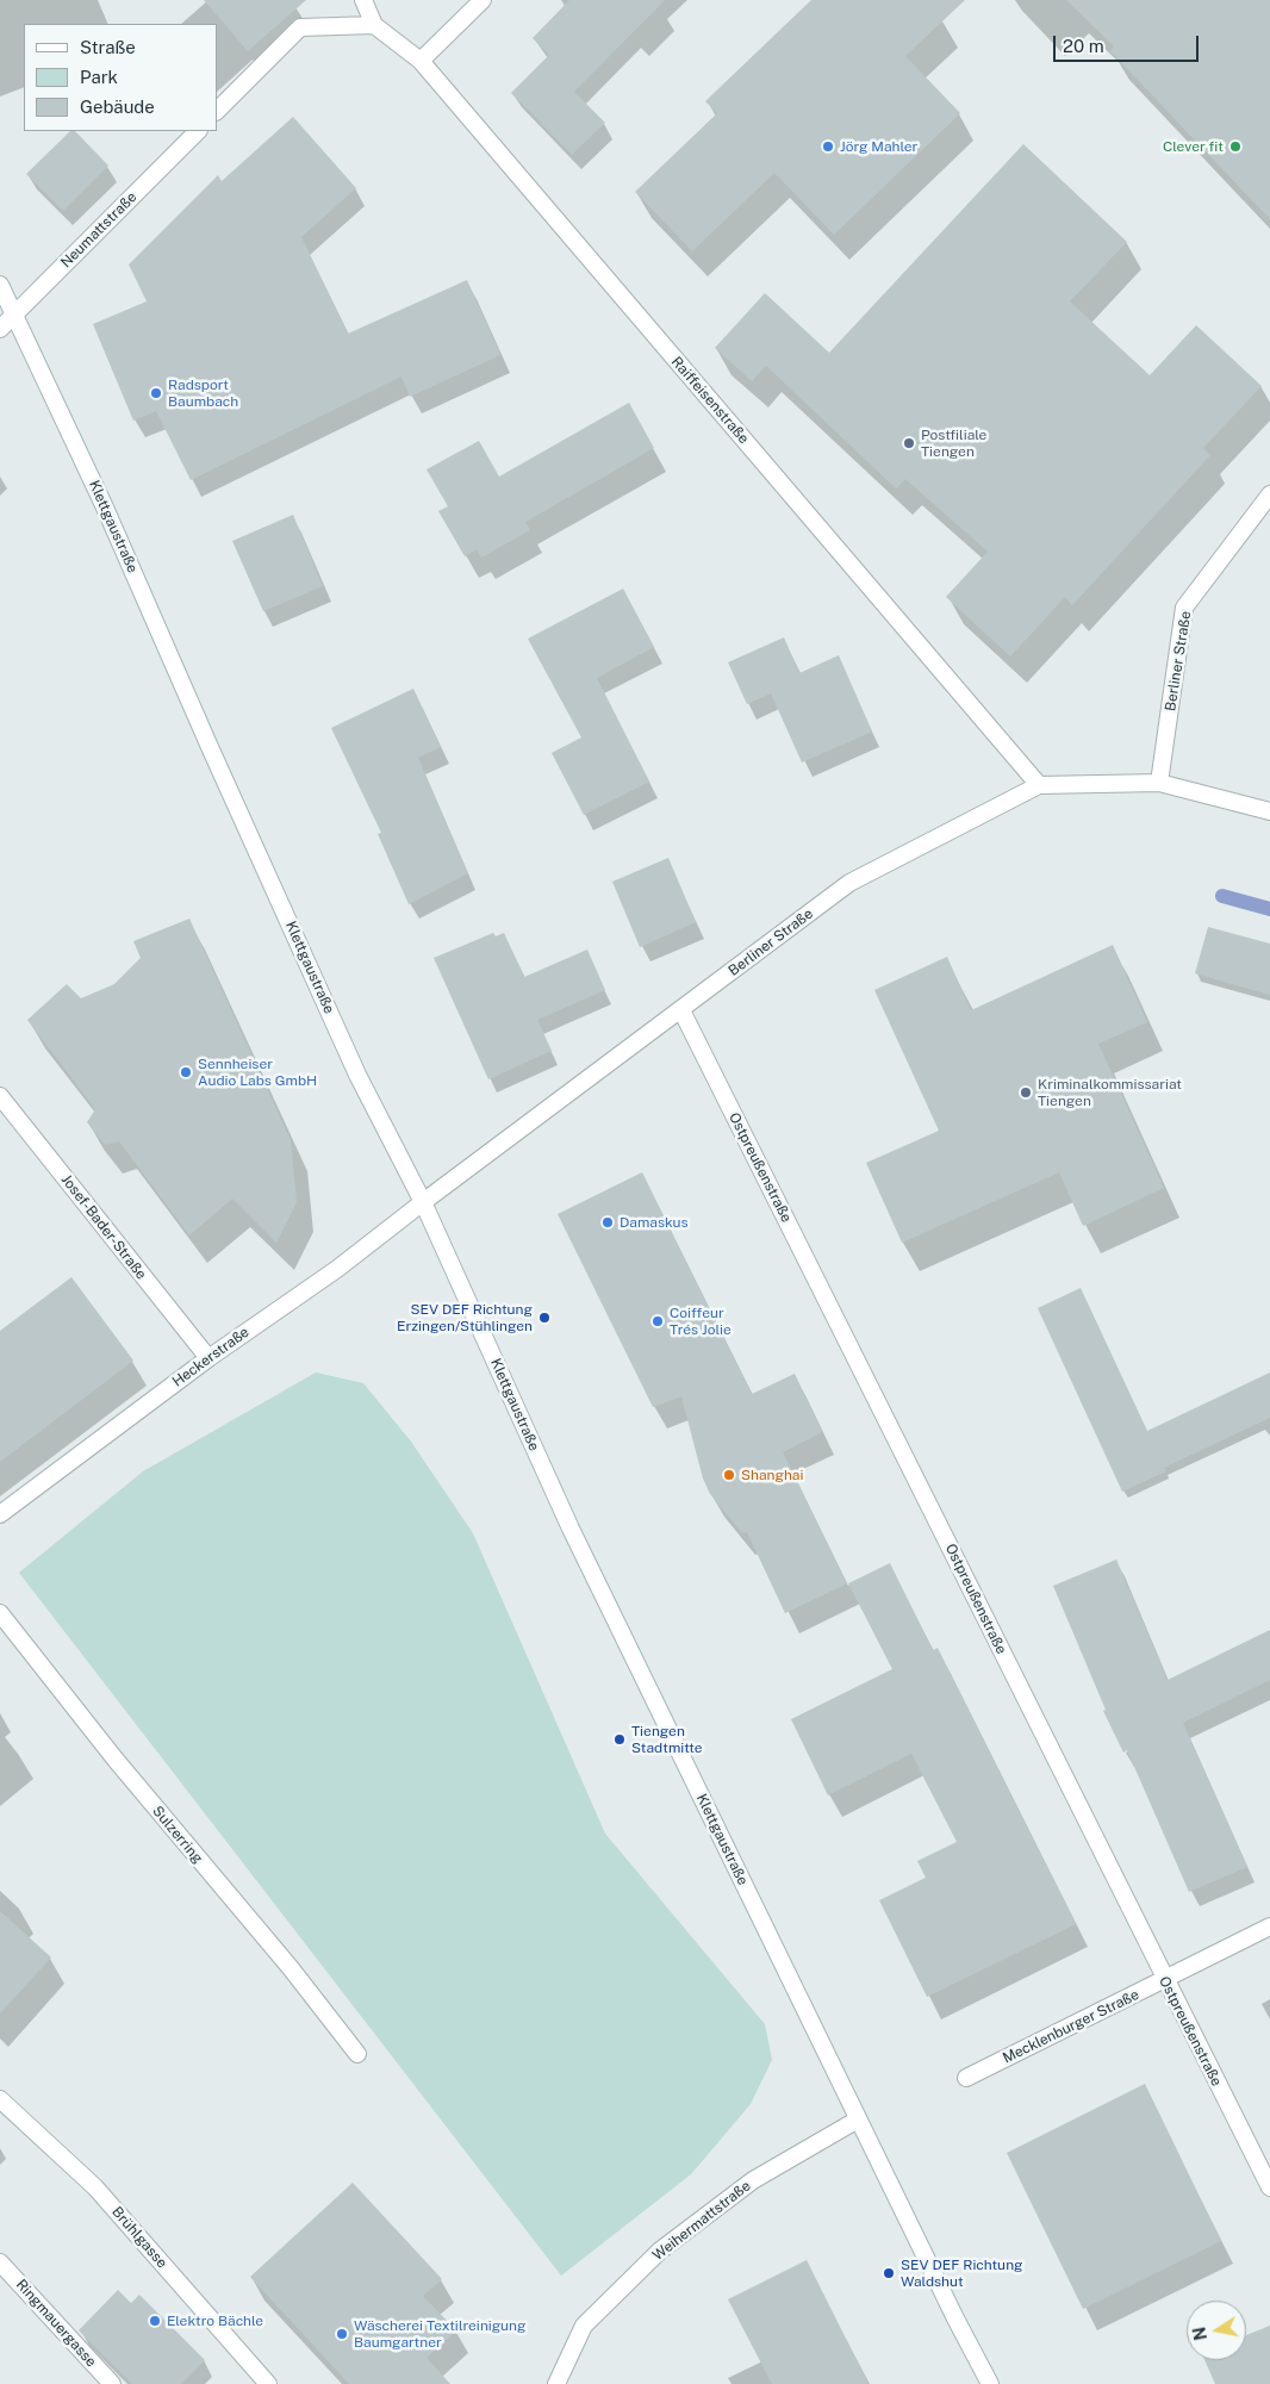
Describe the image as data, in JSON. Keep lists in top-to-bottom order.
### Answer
{
  "streets": {
    "street": [
      "Neumattstraße",
      "Raiffeisenstraße",
      "Klettgaustraße",
      "Berliner Straße",
      "Ostpreußenstraße",
      "Josef-Bader-Straße",
      "Heckerstraße",
      "Sulzerring",
      "Mecklenburger Straße",
      "Weihermattstraße",
      "Brühlgasse",
      "Ringmauergasse"
    ]
  },
  "crossings": [
    ["Neumattstraße", "Klettgaustraße"],
    ["Raiffeisenstraße", "Berliner Straße"],
    ["Klettgaustraße", "Berliner Straße"],
    ["Klettgaustraße", "Heckerstraße"],
    ["Klettgaustraße", "Weihermattstraße"],
    ["Berliner Straße", "Ostpreußenstraße"],
    ["Berliner Straße", "Heckerstraße"],
    ["Ostpreußenstraße", "Mecklenburger Straße"],
    ["Josef-Bader-Straße", "Heckerstraße"]
  ],
  "places": [
    "Jörg Mahler",
    "Clever fit",
    "Radsport Baumbach",
    "Postfiliale Tiengen",
    "Sennheiser Audio Labs GmbH",
    "Kriminalkommissariat Tiengen",
    "Damaskus",
    "SEV DEF Richtung Erzingen/Stühlingen",
    "Coiffeur Trés Jolie",
    "Shanghai",
    "Tiengen Stadtmitte",
    "SEV DEF Richtung Waldshut",
    "Elektro Bächle",
    "Wäscherei Textilreinigung Baumgartner"
  ],
  "legend": ["Straße", "Park", "Gebäude"],
  "scale_bar": "20 m",
  "north": "left"
}
